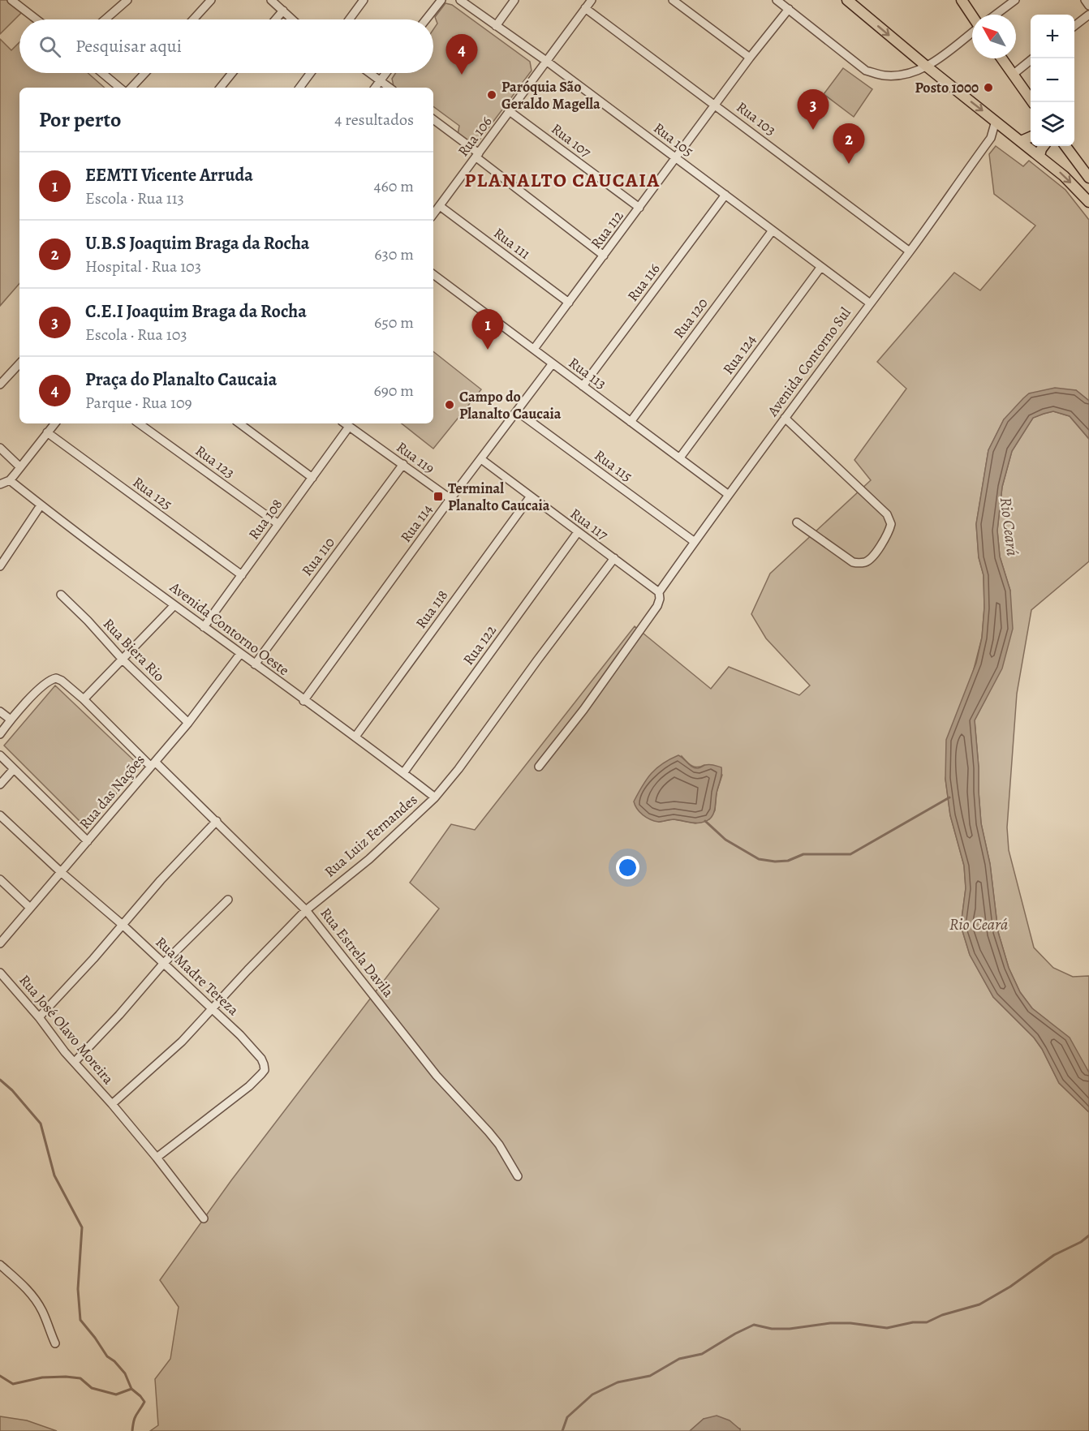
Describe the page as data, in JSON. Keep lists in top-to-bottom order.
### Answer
{
  "streets": {
    "street": [
      "Rua 103",
      "Rua 106",
      "Rua 105",
      "Rua 107",
      "Rua 112",
      "Rua 111",
      "Rua 116",
      "Rua 120",
      "Rua 124",
      "Avenida Contorno Sul",
      "Rua 113",
      "Rua 119",
      "Rua 123",
      "Rua 115",
      "Rua 125",
      "Rua 108",
      "Rua 114",
      "Rua 117",
      "Rua 110",
      "Rua 118",
      "Avenida Contorno Oeste",
      "Rua 122",
      "Rua Biera Rio",
      "Rua das Nações",
      "Rua Luiz Fernandes",
      "Rua Estrela Davila",
      "Rua Madre Tereza",
      "Rua José Olavo Moreira"
    ]
  },
  "crossings": [
    ["Rua 103", "Rua 106"],
    ["Rua 103", "Rua 112"],
    ["Rua 103", "Avenida Contorno Sul"],
    ["Rua 106", "Rua 105"],
    ["Rua 106", "Rua 107"],
    ["Rua 106", "Rua 111"],
    ["Rua 105", "Rua 112"],
    ["Rua 105", "Rua 116"],
    ["Rua 105", "Rua 120"],
    ["Rua 105", "Rua 124"],
    ["Rua 105", "Avenida Contorno Sul"],
    ["Rua 107", "Rua 112"],
    ["Rua 112", "Rua 111"],
    ["Rua 112", "Rua 113"],
    ["Rua 116", "Rua 113"],
    ["Rua 120", "Rua 113"],
    ["Rua 124", "Rua 113"],
    ["Avenida Contorno Sul", "Rua 113"],
    ["Avenida Contorno Sul", "Rua 115"],
    ["Avenida Contorno Sul", "Rua 117"],
    ["Rua 113", "Rua 114"],
    ["Rua 119", "Rua 108"],
    ["Rua 119", "Rua 114"],
    ["Rua 119", "Rua 110"],
    ["Rua 123", "Rua 108"],
    ["Rua 115", "Rua 114"],
    ["Rua 125", "Rua 108"],
    ["Rua 108", "Avenida Contorno Oeste"],
    ["Rua 114", "Rua 117"],
    ["Rua 114", "Avenida Contorno Oeste"],
    ["Rua 117", "Rua 118"],
    ["Rua 117", "Rua 122"],
    ["Rua 117", "Rua Luiz Fernandes"],
    ["Rua 110", "Avenida Contorno Oeste"],
    ["Rua 118", "Avenida Contorno Oeste"],
    ["Avenida Contorno Oeste", "Rua 122"],
    ["Avenida Contorno Oeste", "Rua das Nações"],
    ["Avenida Contorno Oeste", "Rua Luiz Fernandes"],
    ["Rua Biera Rio", "Rua das Nações"],
    ["Rua das Nações", "Rua Estrela Davila"],
    ["Rua das Nações", "Rua Madre Tereza"],
    ["Rua Luiz Fernandes", "Rua Estrela Davila"],
    ["Rua Luiz Fernandes", "Rua Madre Tereza"],
    ["Rua Luiz Fernandes", "Rua José Olavo Moreira"],
    ["Rua Madre Tereza", "Rua José Olavo Moreira"]
  ],
  "districts": ["PLANALTO CAUCAIA"],
  "water": ["Rio Ceará"],
  "places": {
    "other": ["Posto 1000", "Paróquia São Geraldo Magella", "Campo do Planalto Caucaia"],
    "transit": ["Terminal Planalto Caucaia"]
  },
  "north": "top left",
  "page": {
    "map_buttons": ["+", "−"],
    "search": "Pesquisar aqui",
    "pins": [
      "4",
      "3",
      "2",
      "1"
    ],
    "heading": ["Por perto", "4 resultados"],
    "list": [
      {
        "mark": "1",
        "name": "EEMTI Vicente Arruda",
        "note": "Escola · Rua 113",
        "value": "460 m"
      },
      {
        "mark": "2",
        "name": "U.B.S Joaquim Braga da Rocha",
        "note": "Hospital · Rua 103",
        "value": "630 m"
      },
      {
        "mark": "3",
        "name": "C.E.I Joaquim Braga da Rocha",
        "note": "Escola · Rua 103",
        "value": "650 m"
      },
      {
        "mark": "4",
        "name": "Praça do Planalto Caucaia",
        "note": "Parque · Rua 109",
        "value": "690 m"
      }
    ]
  }
}
